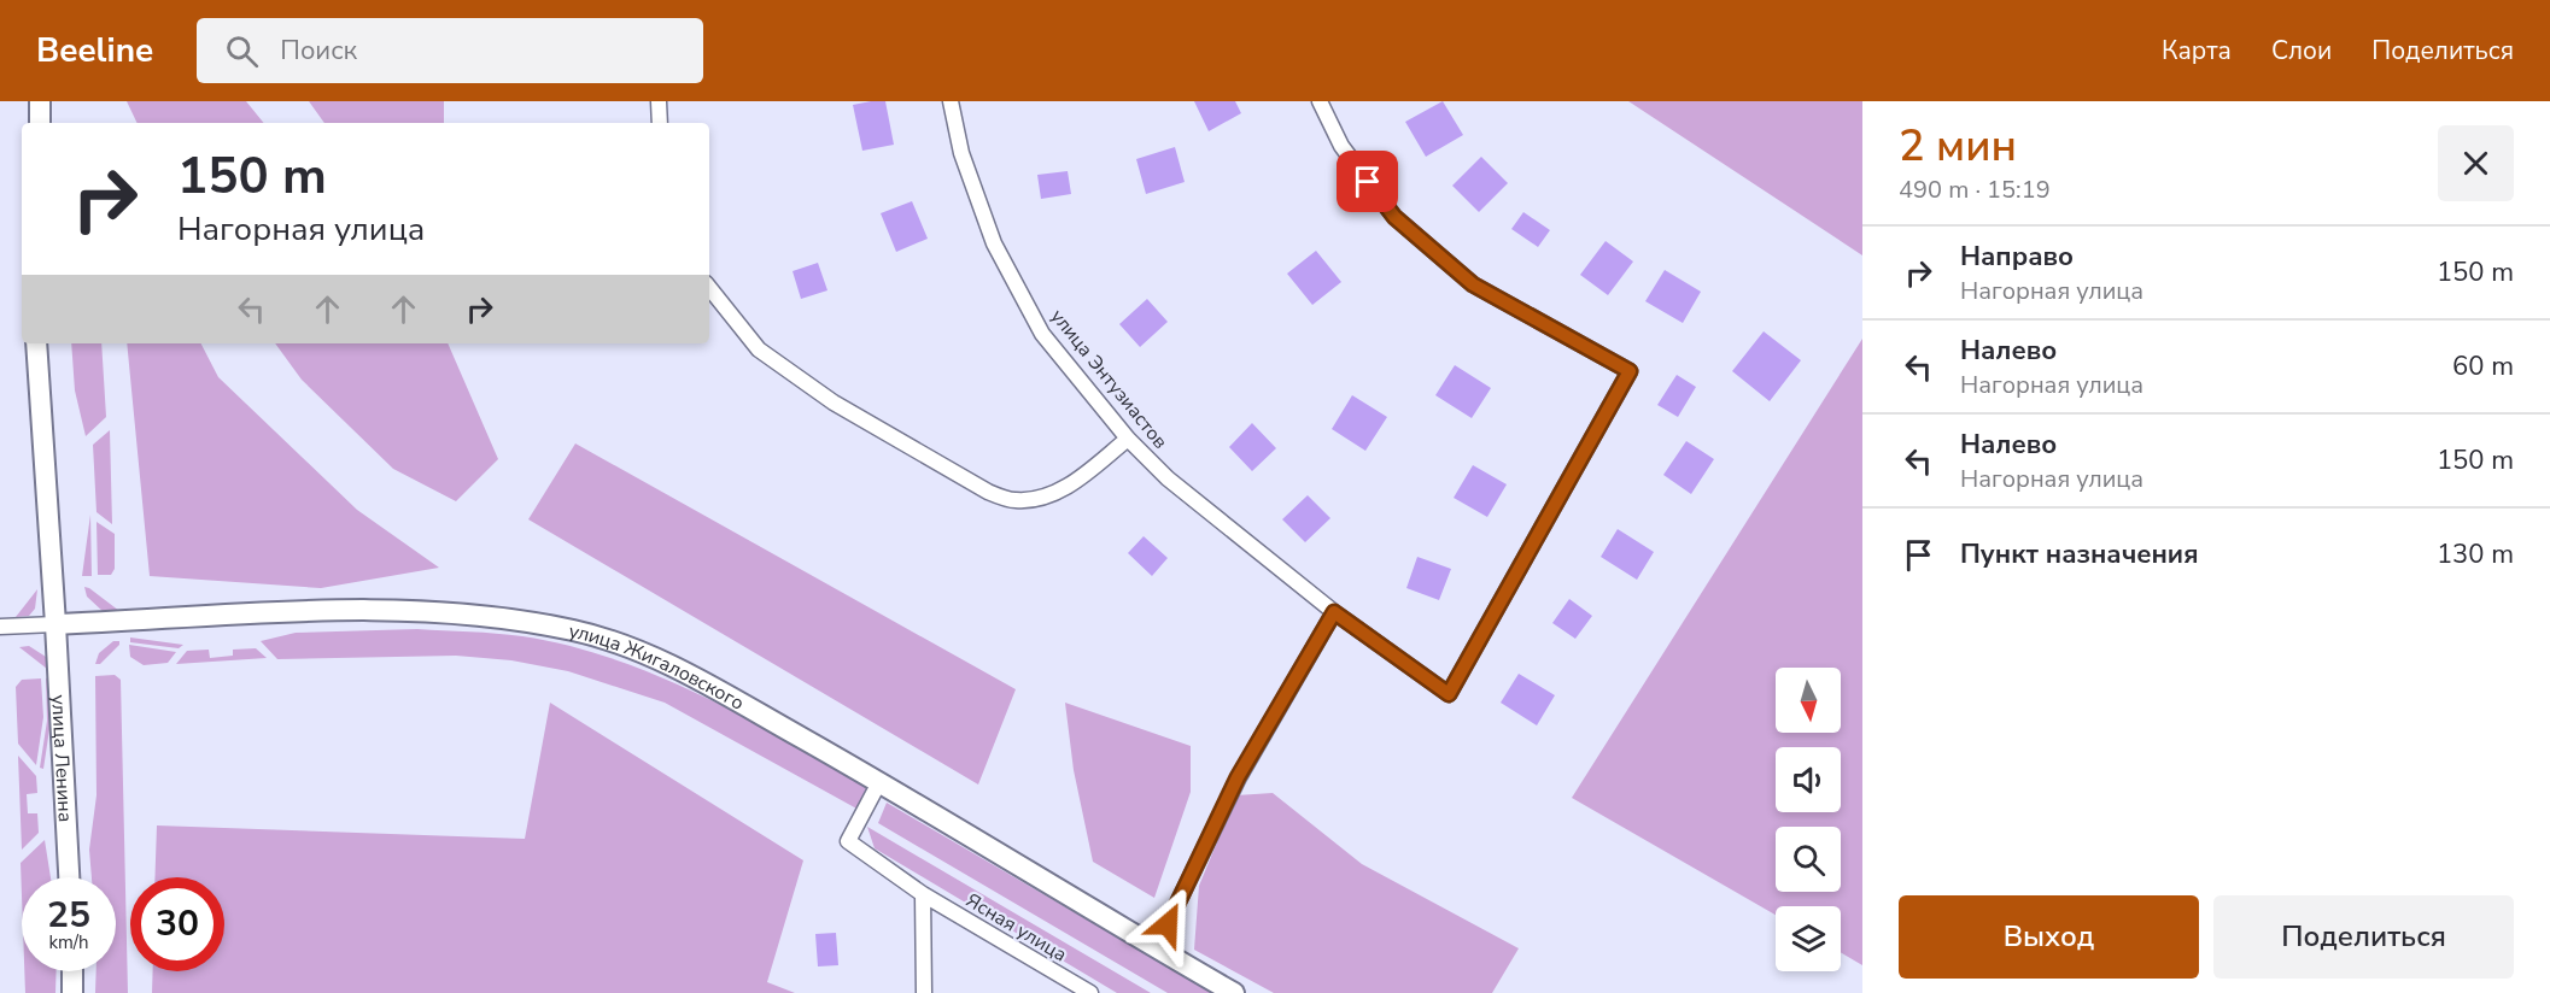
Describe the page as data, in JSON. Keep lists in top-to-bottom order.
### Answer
{
  "streets": {
    "main road": ["улица Жигаловского", "улица Ленина"],
    "street": ["улица Энтузиастов", "Ясная улица"]
  },
  "crossings": [
    ["улица Жигаловского", "улица Ленина"],
    ["улица Жигаловского", "Ясная улица"]
  ],
  "north": "bottom",
  "page": {
    "header": "Beeline",
    "search": "Поиск",
    "nav": ["Карта", "Слои", "Поделиться"],
    "heading": ["2 мин", "490 m · 15:19"],
    "turn": ["150 m", "Нагорная улица"],
    "list": [
      {
        "name": "Направо",
        "note": "Нагорная улица",
        "value": "150 m"
      },
      {
        "name": "Налево",
        "note": "Нагорная улица",
        "value": "60 m"
      },
      {
        "name": "Налево",
        "note": "Нагорная улица",
        "value": "150 m"
      },
      {
        "name": "Пункт назначения",
        "value": "130 m"
      }
    ],
    "speed": "25 km/h",
    "limit": "30",
    "buttons": ["Выход", "Поделиться"]
  }
}
